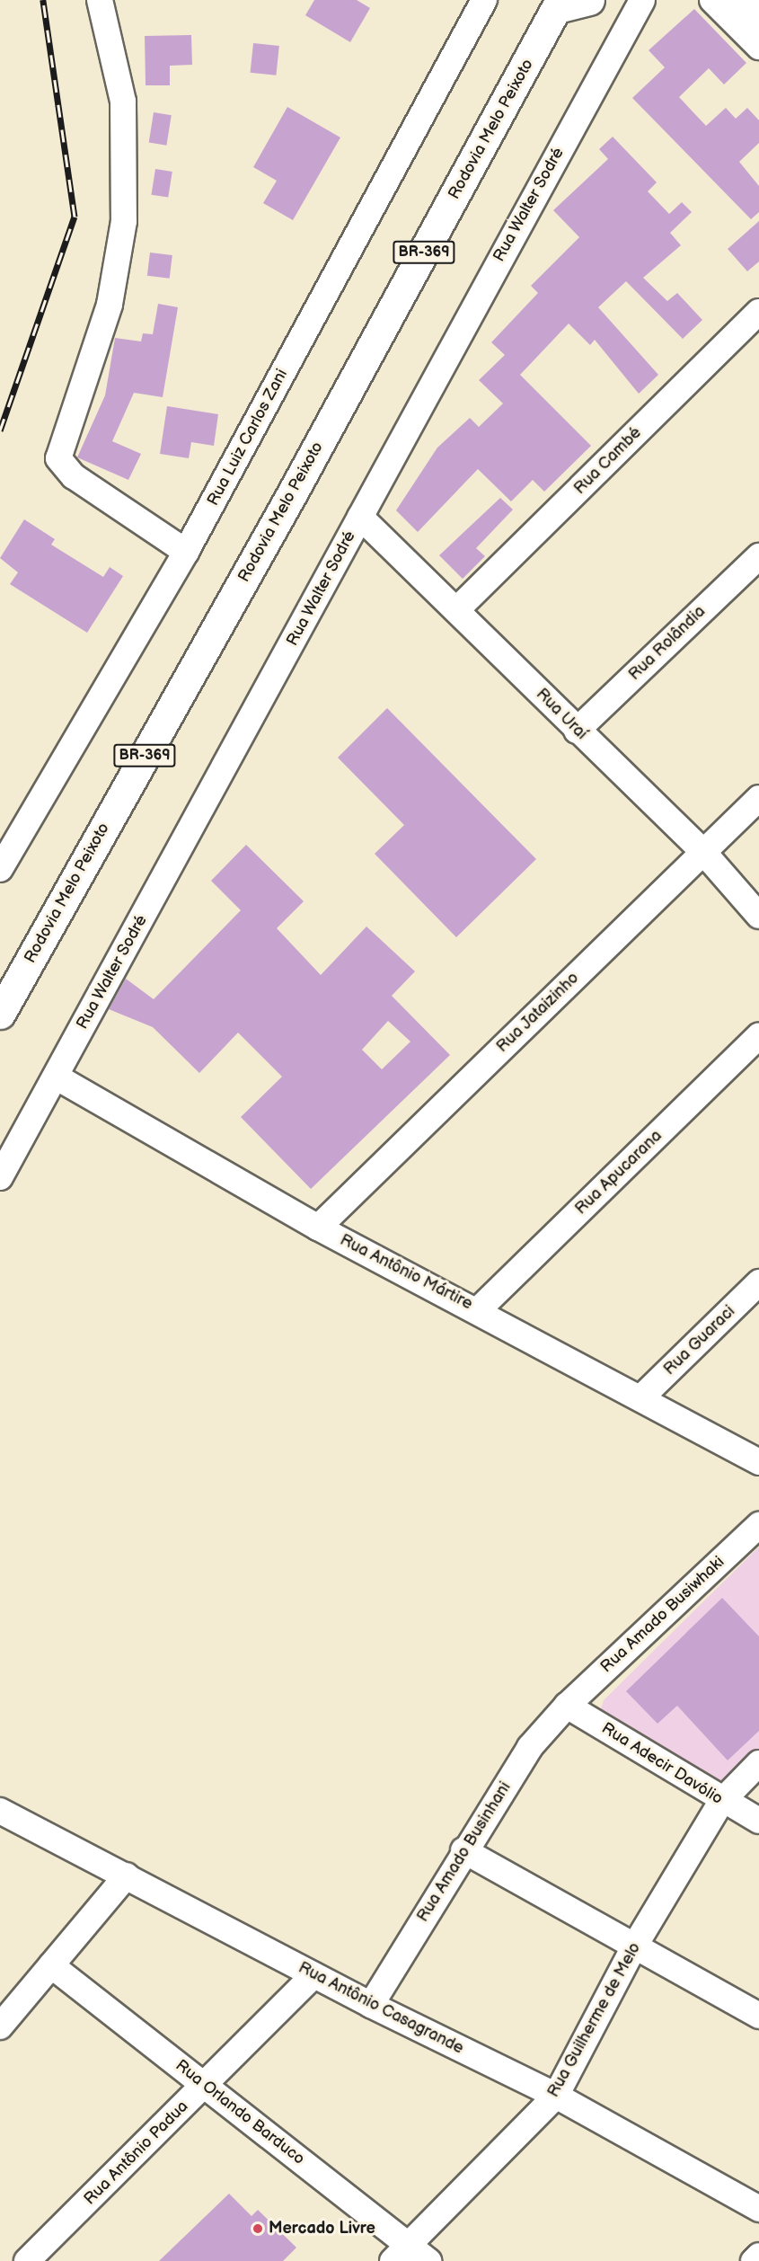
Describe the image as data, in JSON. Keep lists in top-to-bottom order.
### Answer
{
  "streets": {
    "main road": ["Rodovia Melo Peixoto", "BR-369"],
    "street": [
      "Rua Walter Sodré",
      "Rua Luiz Carlos Zani",
      "Rua Cambé",
      "Rua Rolândia",
      "Rua Uraí",
      "Rua Jataizinho",
      "Rua Apucarana",
      "Rua Antônio Mártire",
      "Rua Guaraci",
      "Rua Amado Busiwhaki",
      "Rua Adecir Davólio",
      "Rua Amado Businhani",
      "Rua Antônio Casagrande",
      "Rua Guilherme de Melo",
      "Rua Orlando Barduco",
      "Rua Antônio Padua"
    ]
  },
  "crossings": [
    ["Rua Walter Sodré", "Rua Uraí"],
    ["Rua Walter Sodré", "Rua Antônio Mártire"],
    ["Rua Cambé", "Rua Uraí"],
    ["Rua Rolândia", "Rua Uraí"],
    ["Rua Uraí", "Rua Jataizinho"],
    ["Rua Jataizinho", "Rua Antônio Mártire"],
    ["Rua Apucarana", "Rua Antônio Mártire"],
    ["Rua Antônio Mártire", "Rua Guaraci"],
    ["Rua Amado Busiwhaki", "Rua Adecir Davólio"],
    ["Rua Amado Busiwhaki", "Rua Amado Businhani"],
    ["Rua Adecir Davólio", "Rua Amado Businhani"],
    ["Rua Adecir Davólio", "Rua Guilherme de Melo"],
    ["Rua Amado Businhani", "Rua Antônio Casagrande"],
    ["Rua Antônio Casagrande", "Rua Guilherme de Melo"],
    ["Rua Antônio Casagrande", "Rua Antônio Padua"],
    ["Rua Guilherme de Melo", "Rua Orlando Barduco"],
    ["Rua Orlando Barduco", "Rua Antônio Padua"]
  ],
  "places": ["Mercado Livre"]
}
